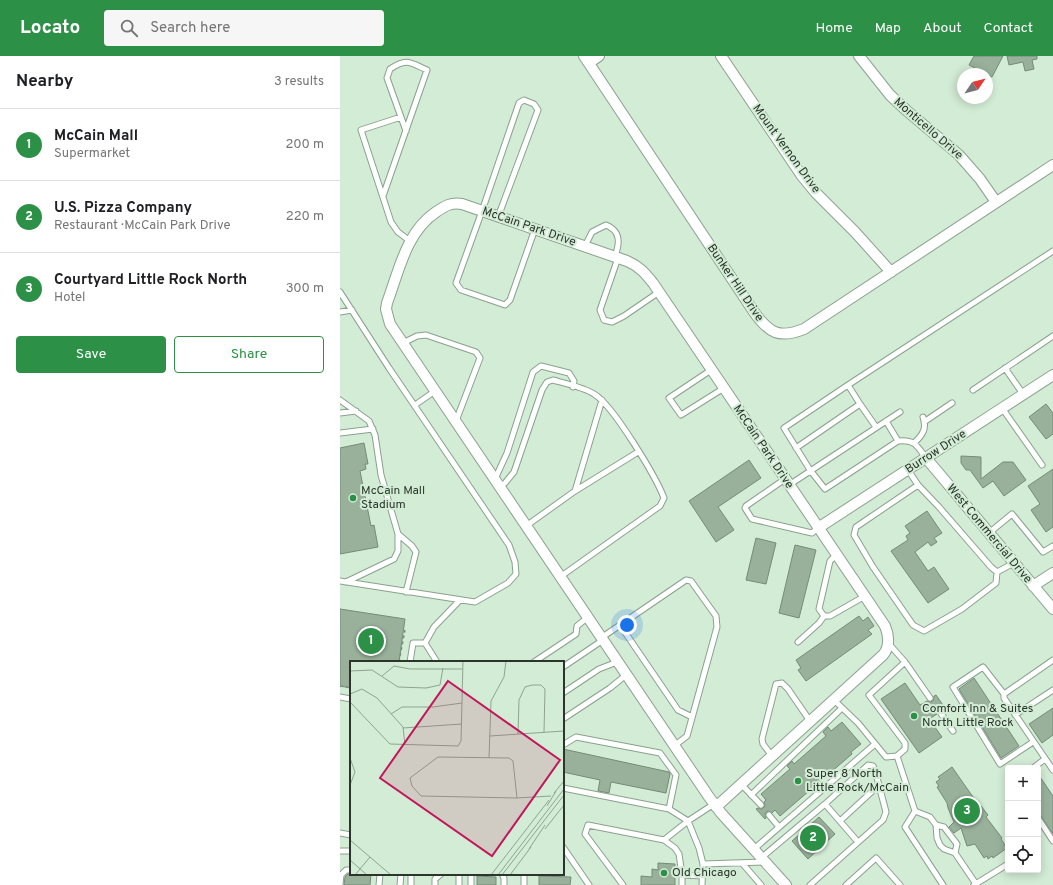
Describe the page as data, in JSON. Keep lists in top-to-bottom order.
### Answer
{
  "streets": {
    "street": [
      "Monticello Drive",
      "Mount Vernon Drive",
      "McCain Park Drive",
      "Bunker Hill Drive",
      "Burrow Drive",
      "West Commercial Drive"
    ]
  },
  "crossings": [
    ["Monticello Drive", "Bunker Hill Drive"],
    ["Mount Vernon Drive", "Bunker Hill Drive"],
    ["McCain Park Drive", "Burrow Drive"],
    ["Burrow Drive", "West Commercial Drive"]
  ],
  "places": [
    "McCain Mall Stadium",
    "Comfort Inn & Suites North Little Rock",
    "Super 8 North Little Rock/McCain",
    "Old Chicago"
  ],
  "north": "top right",
  "page": {
    "header": "Locato",
    "search": "Search here",
    "nav": [
      "Home",
      "Map",
      "About",
      "Contact"
    ],
    "heading": ["Nearby", "3 results"],
    "list": [
      {
        "mark": "1",
        "name": "McCain Mall",
        "note": "Supermarket",
        "value": "200 m"
      },
      {
        "mark": "2",
        "name": "U.S. Pizza Company",
        "note": "Restaurant · McCain Park Drive",
        "value": "220 m"
      },
      {
        "mark": "3",
        "name": "Courtyard Little Rock North",
        "note": "Hotel",
        "value": "300 m"
      }
    ],
    "buttons": ["Save", "Share"],
    "pins": ["1", "3", "2"],
    "map_buttons": ["+", "−"]
  }
}
